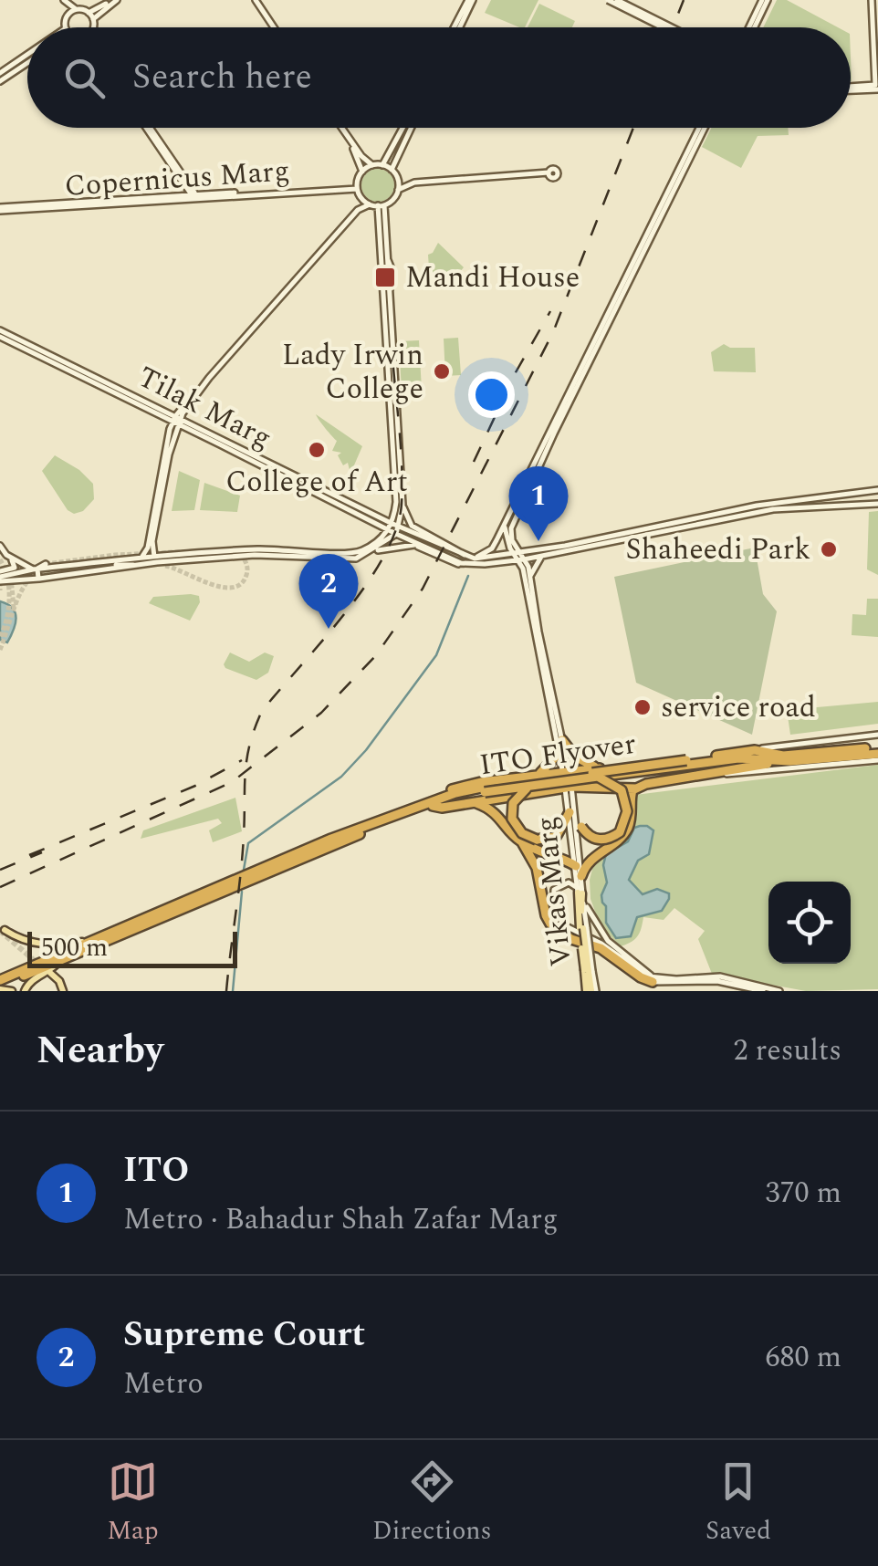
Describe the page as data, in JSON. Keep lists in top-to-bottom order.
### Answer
{
  "streets": {
    "highway": ["ITO Flyover"],
    "main road": ["Copernicus Marg", "Tilak Marg", "Vikas Marg"]
  },
  "places": {
    "transit": ["Mandi House"],
    "other": [
      "Lady Irwin College",
      "College of Art",
      "Shaheedi Park",
      "service road"
    ]
  },
  "scale_bar": "500 m",
  "page": {
    "search": "Search here",
    "pins": ["1", "2"],
    "scale": "500 m",
    "heading": ["Nearby", "2 results"],
    "list": [
      {
        "mark": "1",
        "name": "ITO",
        "note": "Metro · Bahadur Shah Zafar Marg",
        "value": "370 m"
      },
      {
        "mark": "2",
        "name": "Supreme Court",
        "note": "Metro",
        "value": "680 m"
      }
    ],
    "nav": ["Map", "Directions", "Saved"]
  }
}
